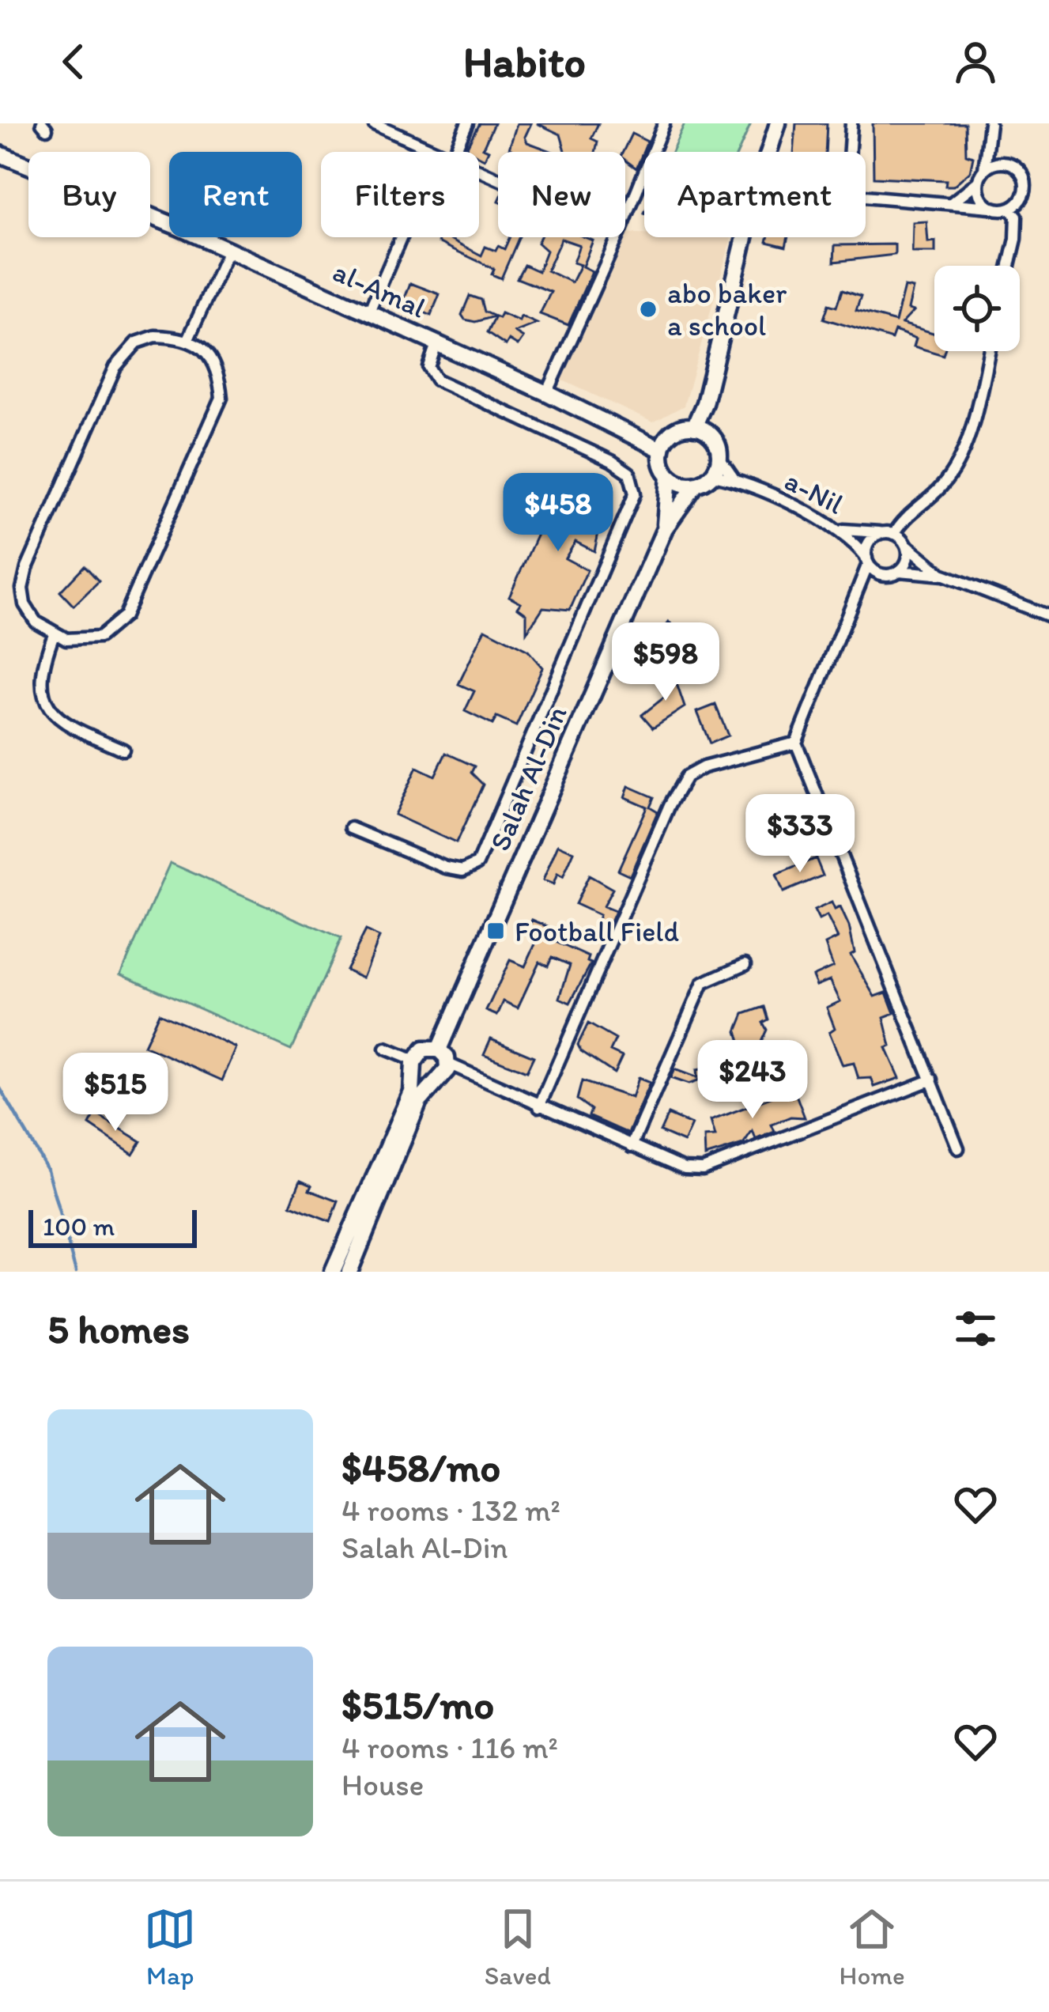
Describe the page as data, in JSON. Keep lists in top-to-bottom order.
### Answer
{
  "streets": {
    "main road": ["al-Amal", "Salah Al-Din"],
    "street": ["a-Nil"]
  },
  "crossings": [
    ["al-Amal", "a-Nil"],
    ["al-Amal", "Salah Al-Din"],
    ["a-Nil", "Salah Al-Din"]
  ],
  "places": {
    "other": ["abo baker a school"],
    "transit": ["Football Field"]
  },
  "scale_bar": "100 m",
  "page": {
    "header": "Habito",
    "chip": [
      "Buy",
      "Rent",
      "Filters",
      "New",
      "Apartment"
    ],
    "price": [
      "$458",
      "$598",
      "$333",
      "$243",
      "$515"
    ],
    "scale": "100 m",
    "heading": "5 homes",
    "list": [
      {
        "name": "$458/mo",
        "note": "4 rooms · 132 m² · Salah Al-Din"
      },
      {
        "name": "$515/mo",
        "note": "4 rooms · 116 m² · House"
      }
    ],
    "tabs": ["Map", "Saved", "Home"]
  }
}
